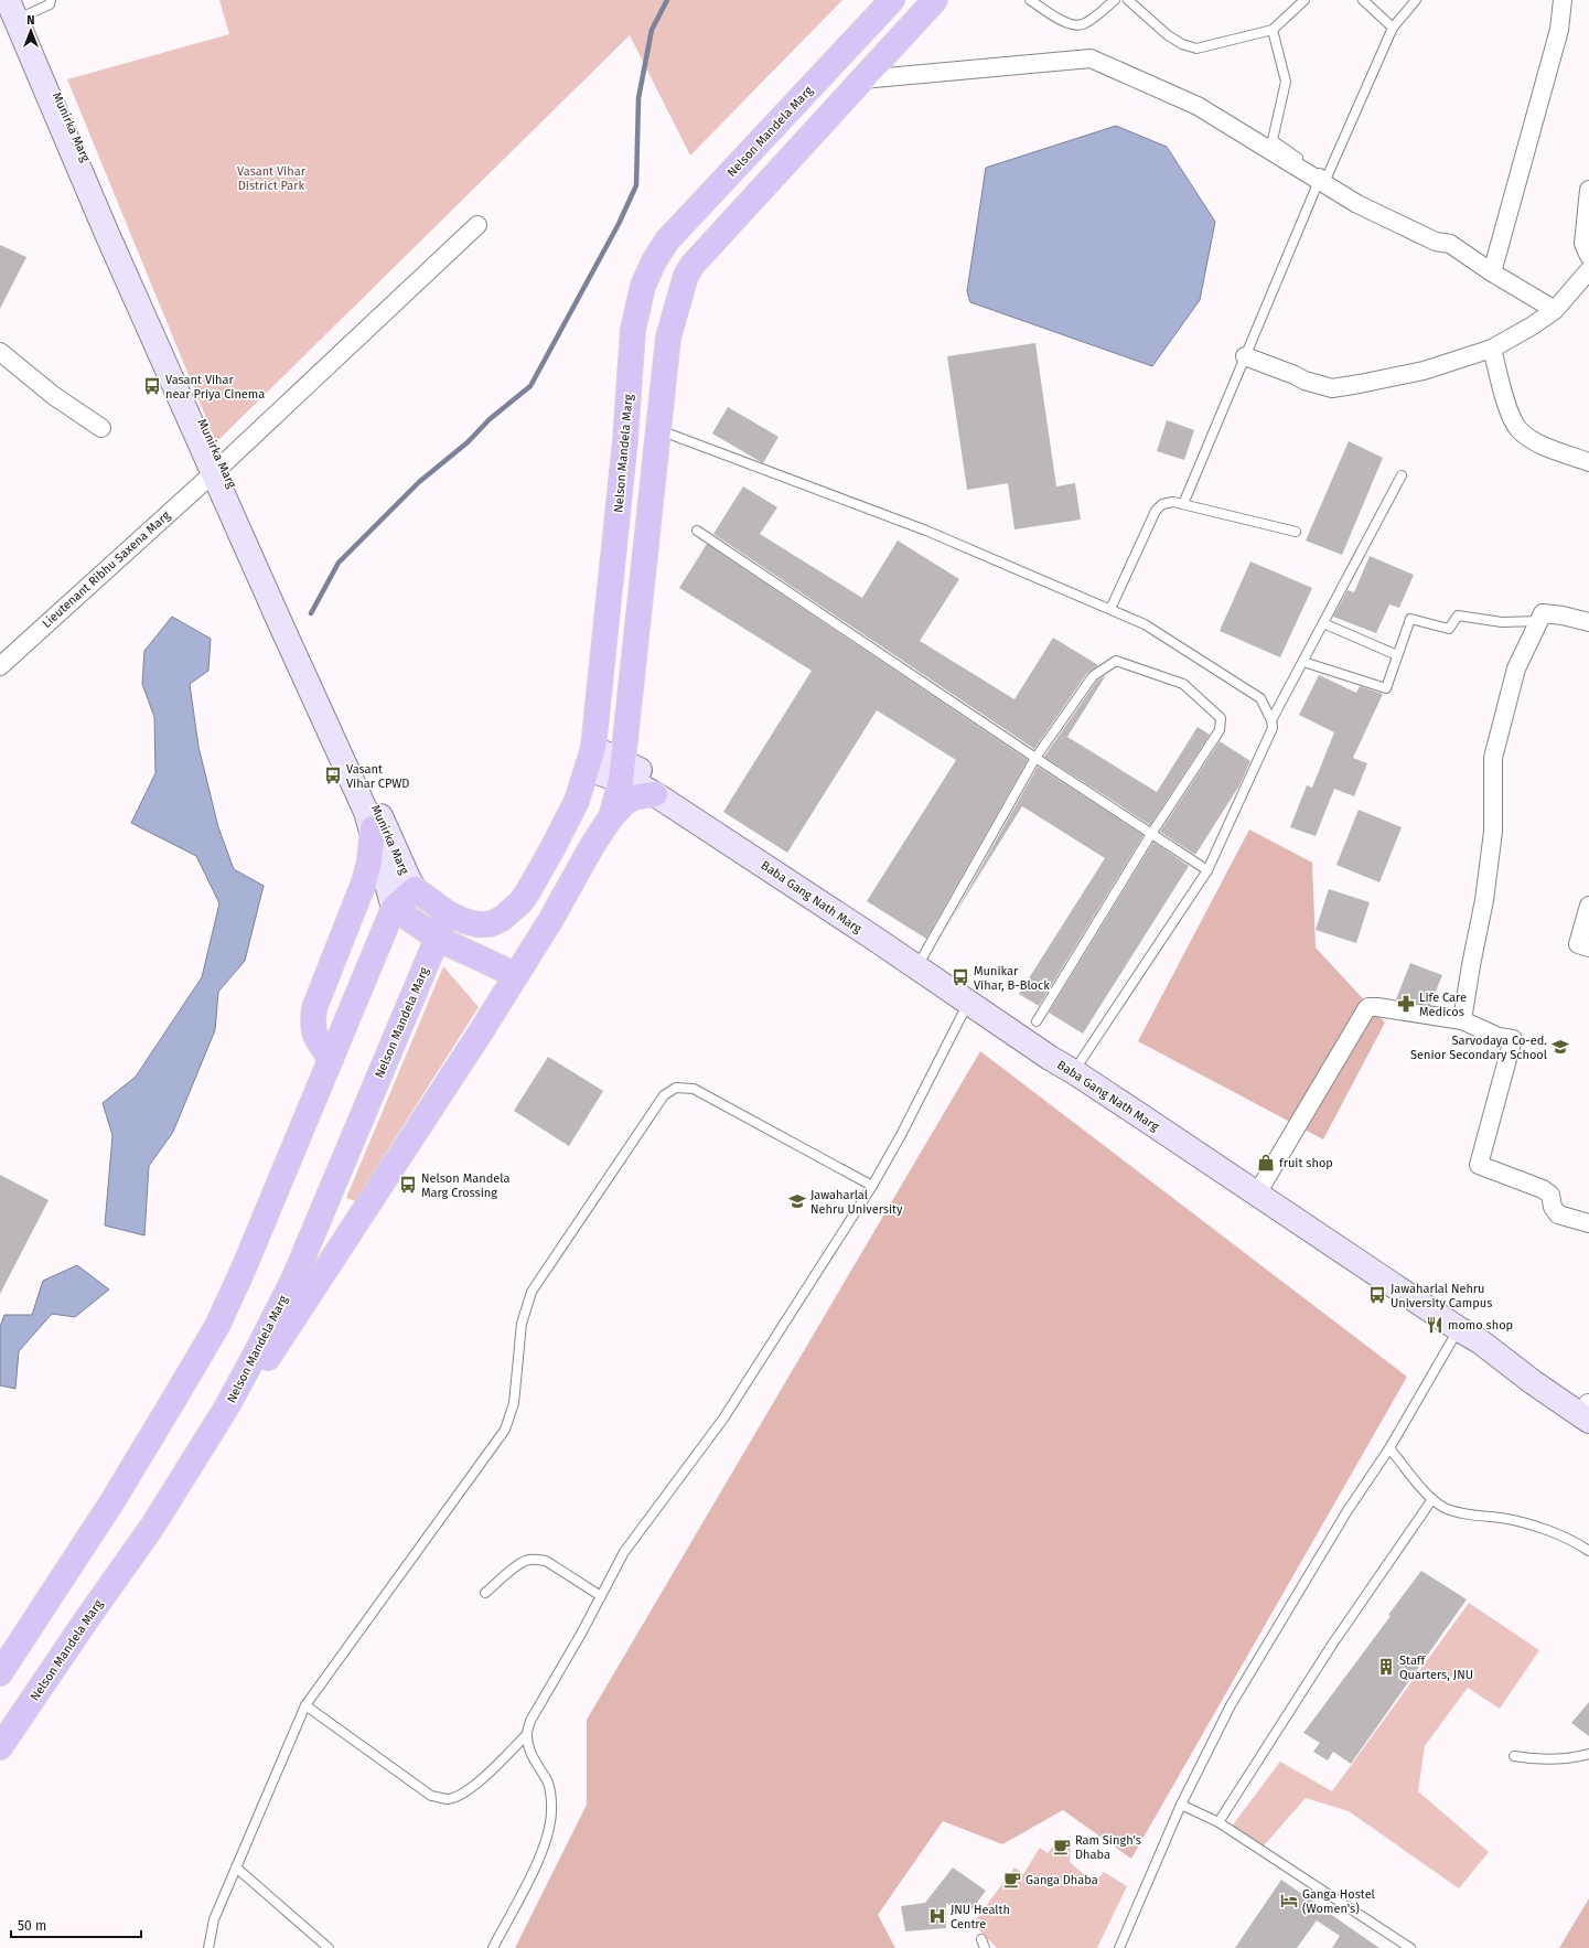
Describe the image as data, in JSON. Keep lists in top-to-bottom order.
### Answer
{
  "streets": {
    "main road": ["Nelson Mandela Marg"],
    "street": ["Munirka Marg", "Lieutenant Ribhu Saxena Marg", "Baba Gang Nath Marg"]
  },
  "crossings": [
    ["Munirka Marg", "Nelson Mandela Marg"],
    ["Munirka Marg", "Lieutenant Ribhu Saxena Marg"]
  ],
  "parks": ["Vasant Vihar District Park"],
  "places": {
    "bus stop": [
      "Vasant Vihar near Priya Cinema",
      "Vasant Vihar CPWD",
      "Munikar Vihar, B-Block",
      "Nelson Mandela Marg Crossing",
      "Jawaharlal Nehru University Campus"
    ],
    "pharmacy": ["Life Care Medicos"],
    "school or university": ["Sarvodaya Co-ed. Senior Secondary School", "Jawaharlal Nehru University"],
    "shop": ["fruit shop"],
    "restaurant": ["momo shop"],
    "building": ["Staff Quarters, JNU"],
    "cafe": ["Ram Singh's Dhaba", "Ganga Dhaba"],
    "hotel": ["Ganga Hostel (Women's)"],
    "hospital": ["JNU Health Centre"]
  },
  "scale_bar": "50 m",
  "north": "top"
}
